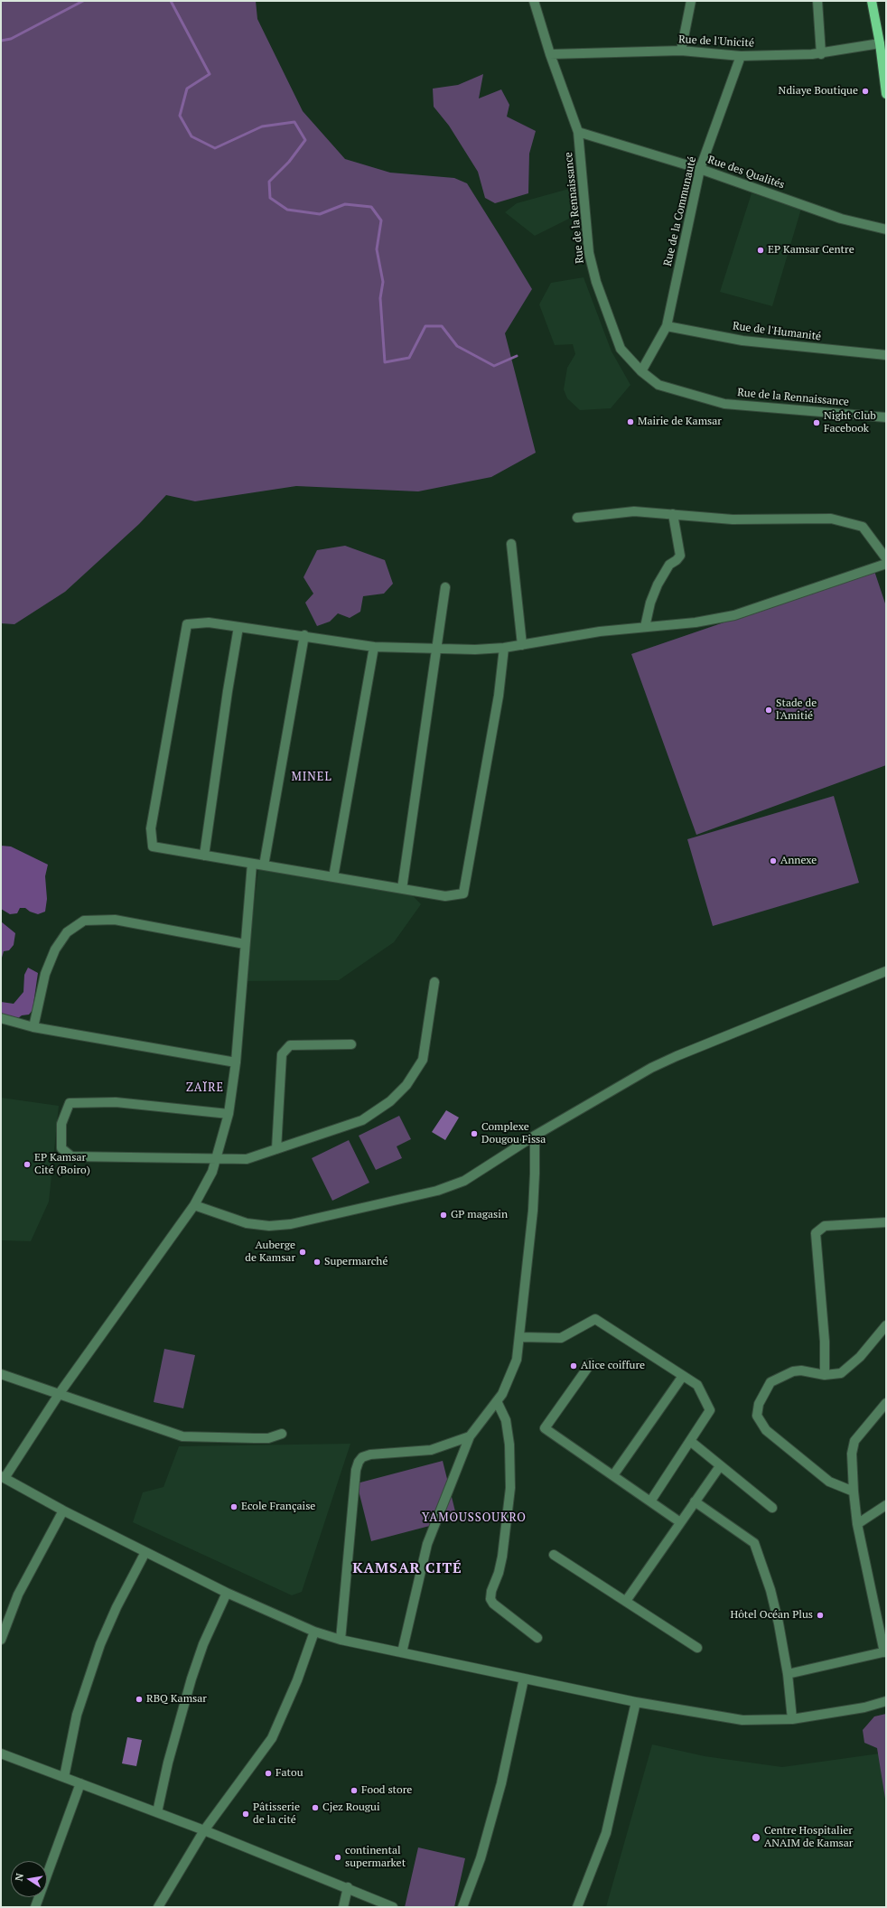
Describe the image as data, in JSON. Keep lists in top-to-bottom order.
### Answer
{
  "streets": {
    "street": [
      "Rue de l'Unicité",
      "Rue des Qualités",
      "Rue de la Rennaissance",
      "Rue de la Communauté",
      "Rue de l'Humanité"
    ]
  },
  "crossings": [
    ["Rue de l'Unicité", "Rue de la Rennaissance"],
    ["Rue de l'Unicité", "Rue de la Communauté"],
    ["Rue des Qualités", "Rue de la Rennaissance"],
    ["Rue des Qualités", "Rue de la Communauté"],
    ["Rue de la Rennaissance", "Rue de la Communauté"],
    ["Rue de la Communauté", "Rue de l'Humanité"]
  ],
  "districts": [
    "MINEL",
    "ZAÏRE",
    "YAMOUSSOUKRO",
    "KAMSAR CITÉ"
  ],
  "places": [
    "Ndiaye Boutique",
    "EP Kamsar Centre",
    "Mairie de Kamsar",
    "Night Club Facebook",
    "Stade de l'Amitié",
    "Annexe",
    "Complexe Dougou Fissa",
    "EP Kamsar Cité (Boiro)",
    "GP magasin",
    "Auberge de Kamsar",
    "Supermarché",
    "Alice coiffure",
    "Ecole Française",
    "Hôtel Océan Plus",
    "RBQ Kamsar",
    "Fatou",
    "Food store",
    "Cjez Rougui",
    "Pâtisserie de la cité",
    "Centre Hospitalier ANAIM de Kamsar",
    "continental supermarket"
  ],
  "north": "left"
}
